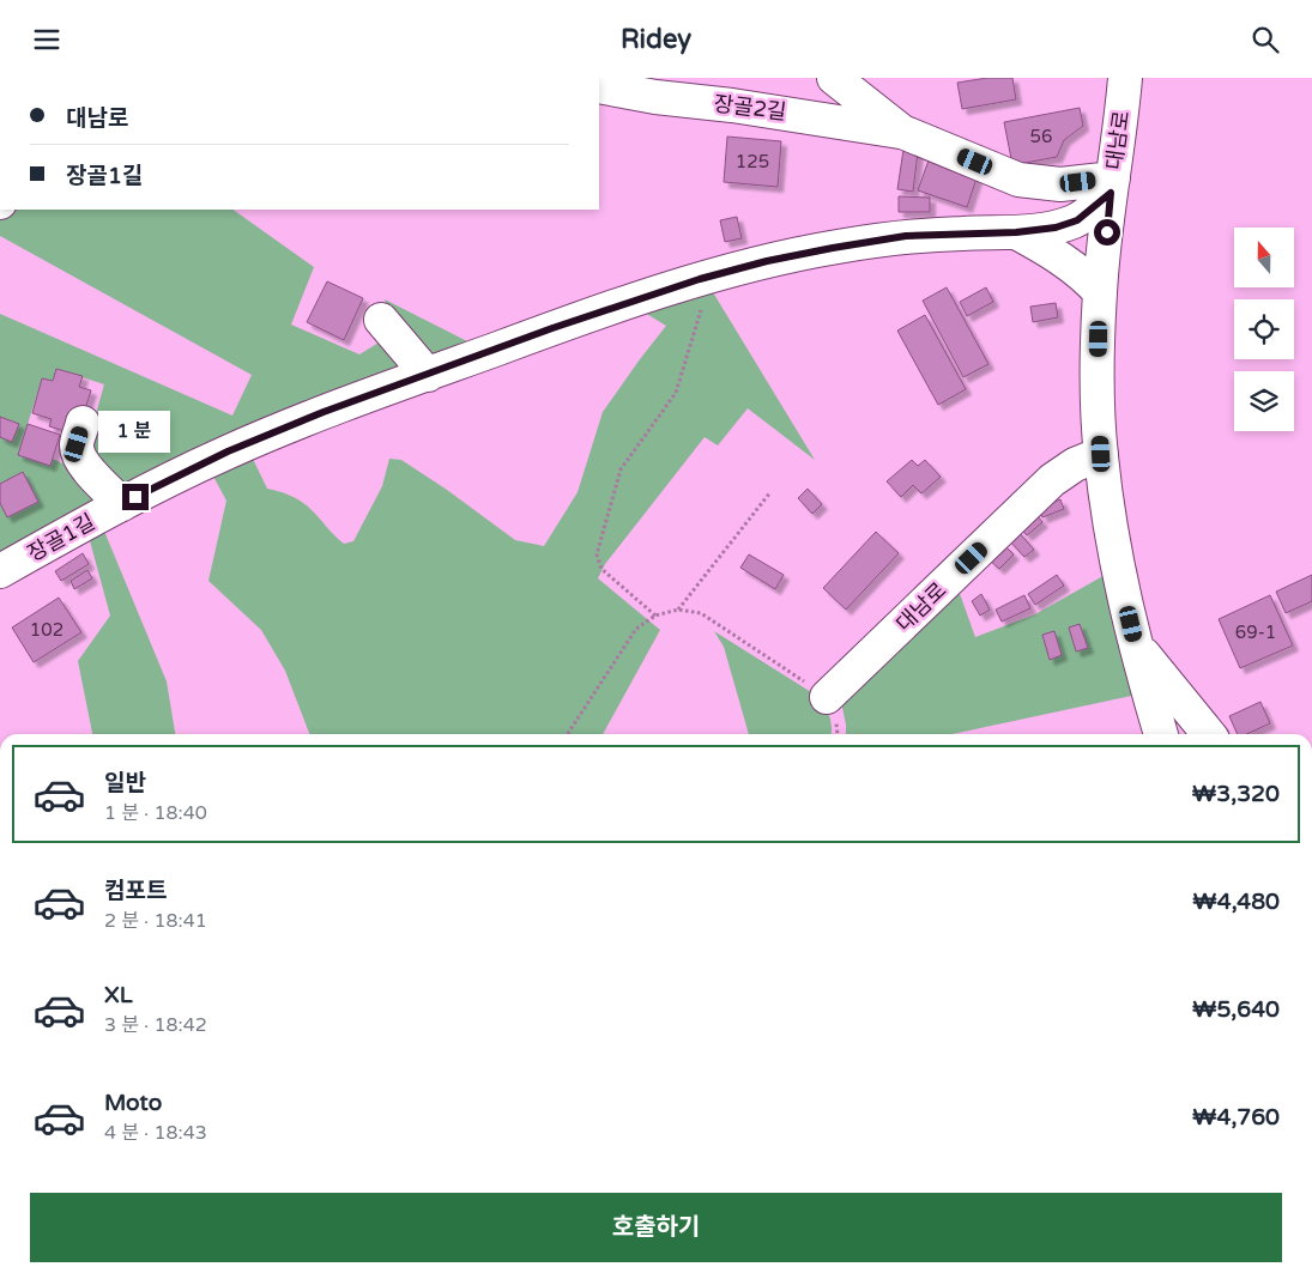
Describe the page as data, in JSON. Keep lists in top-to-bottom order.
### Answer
{
  "streets": {
    "street": ["장골2길", "대남로", "장골1길"]
  },
  "crossings": [
    ["대남로", "장골1길"]
  ],
  "house_numbers": [
    "56",
    "125",
    "102",
    "69-1"
  ],
  "north": "top",
  "page": {
    "header": "Ridey",
    "banner": ["대남로", "장골1길"],
    "bubble": "1 분",
    "list": [
      {
        "name": "일반",
        "note": "1 분 · 18:40",
        "value": "₩3,320"
      },
      {
        "name": "컴포트",
        "note": "2 분 · 18:41",
        "value": "₩4,480"
      },
      {
        "name": "XL",
        "note": "3 분 · 18:42",
        "value": "₩5,640"
      },
      {
        "name": "Moto",
        "note": "4 분 · 18:43",
        "value": "₩4,760"
      }
    ],
    "buttons": "호출하기"
  }
}
